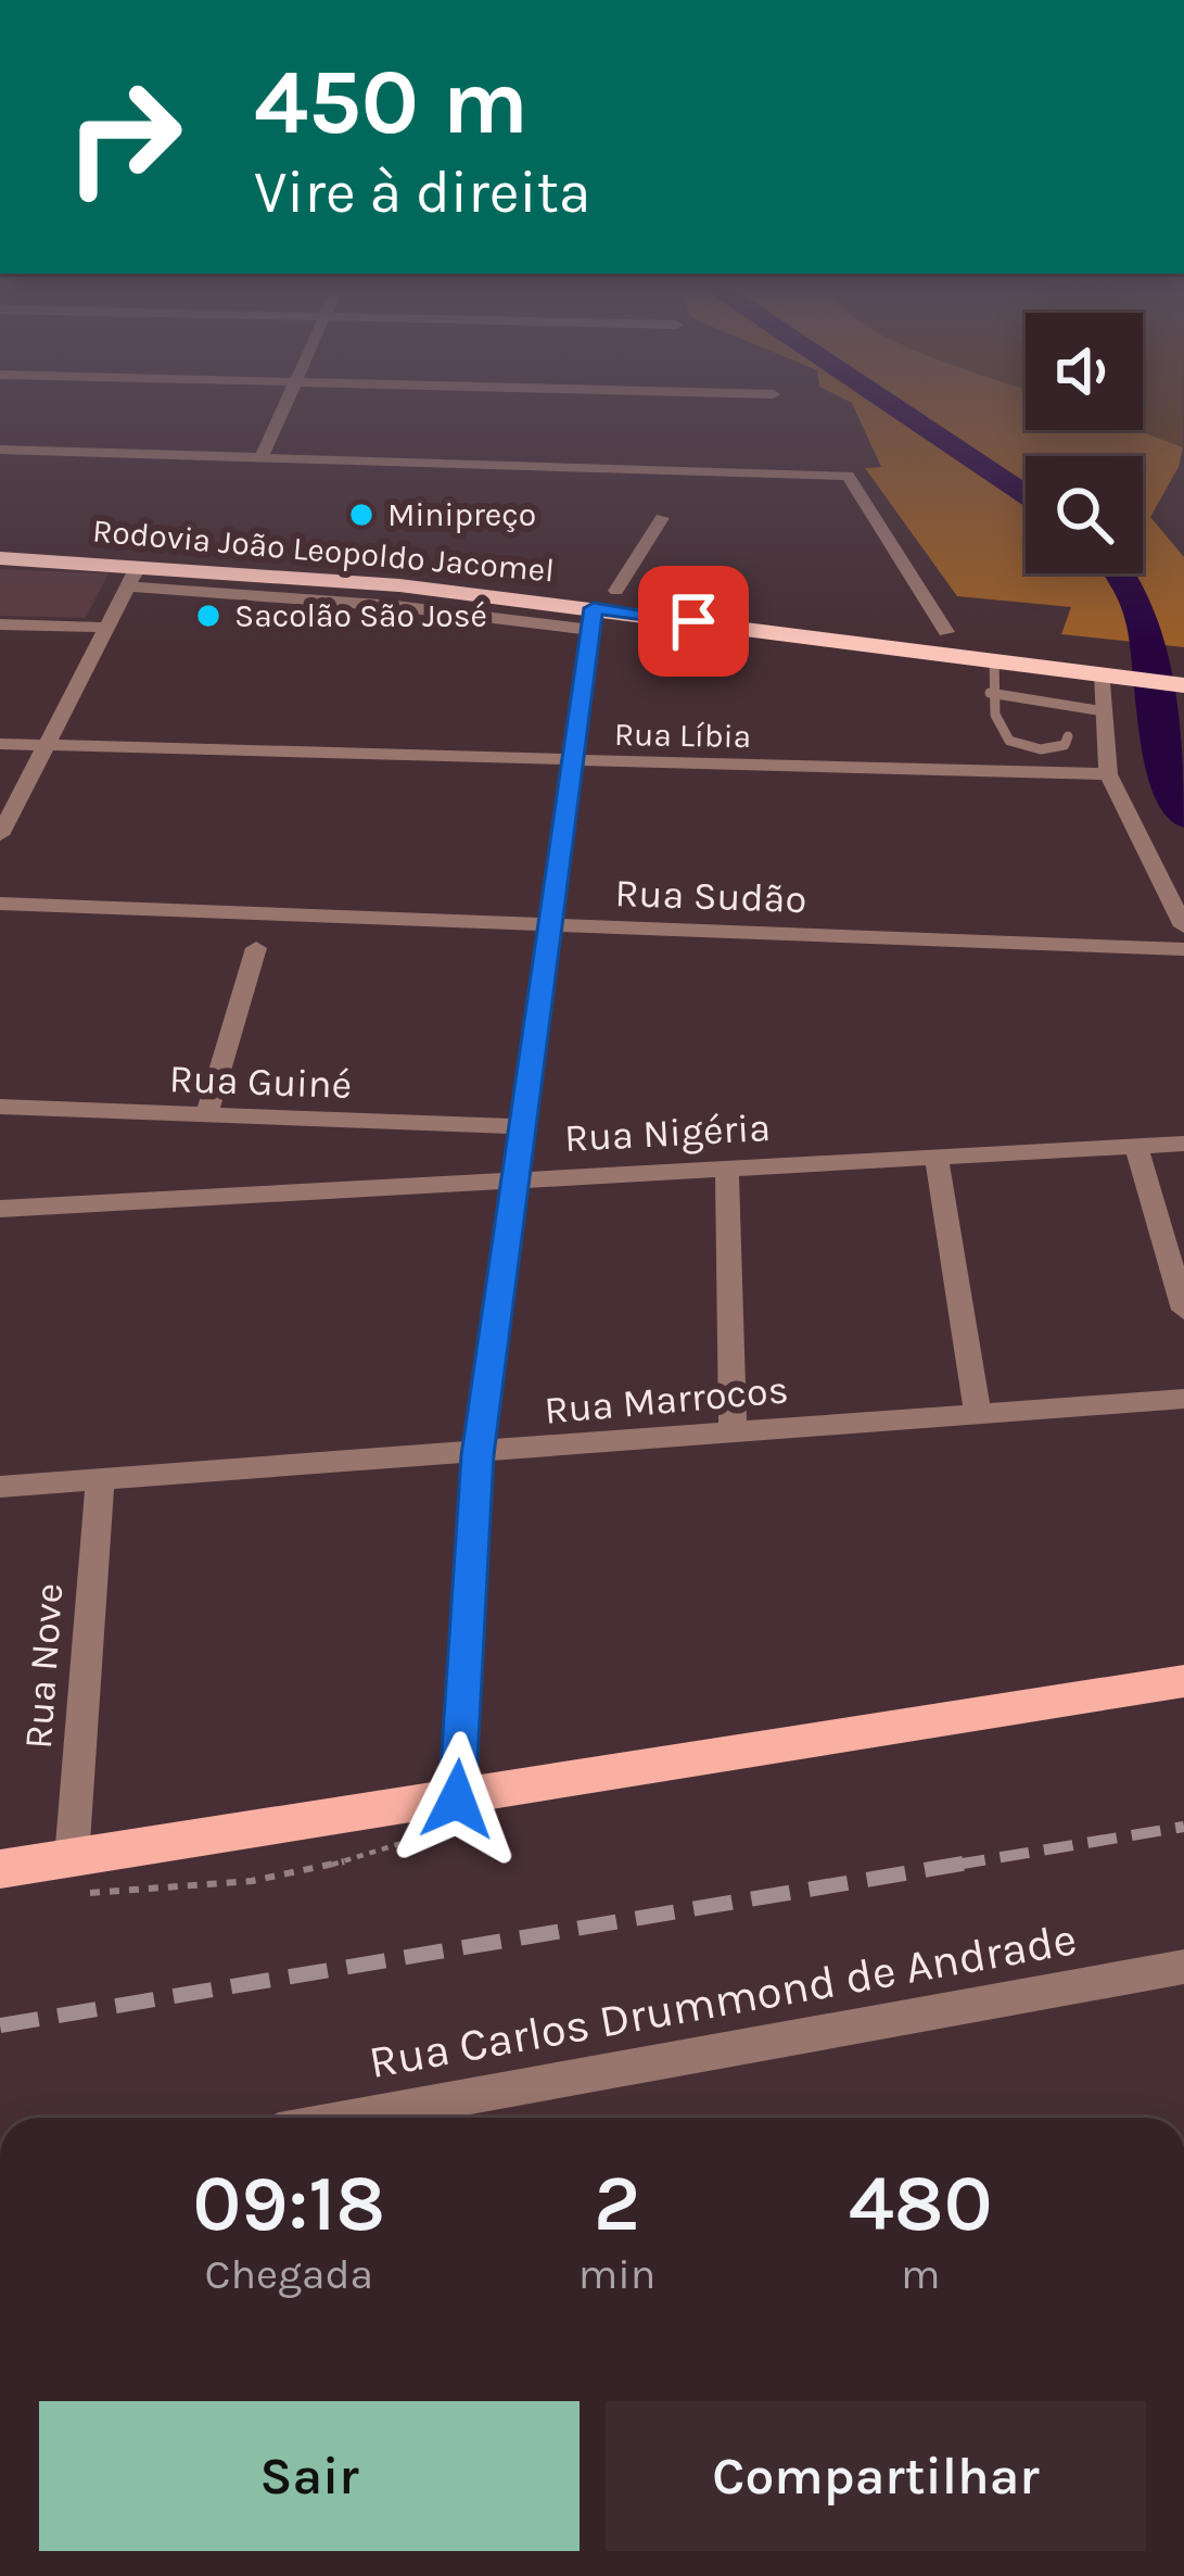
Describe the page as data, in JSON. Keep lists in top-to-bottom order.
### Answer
{
  "streets": {
    "highway": ["Rodovia João Leopoldo Jacomel"],
    "street": [
      "Rua Líbia",
      "Rua Sudão",
      "Rua Guiné",
      "Rua Nigéria",
      "Rua Marrocos",
      "Rua Nove",
      "Rua Carlos Drummond de Andrade"
    ]
  },
  "crossings": [
    ["Rua Marrocos", "Rua Nove"]
  ],
  "places": ["Minipreço", "Sacolão São José"],
  "page": {
    "turn": ["450 m", "Vire à direita"],
    "eta": [
      "09:18",
      "Chegada",
      "2",
      "min",
      "480",
      "m"
    ],
    "buttons": ["Sair", "Compartilhar"]
  }
}
